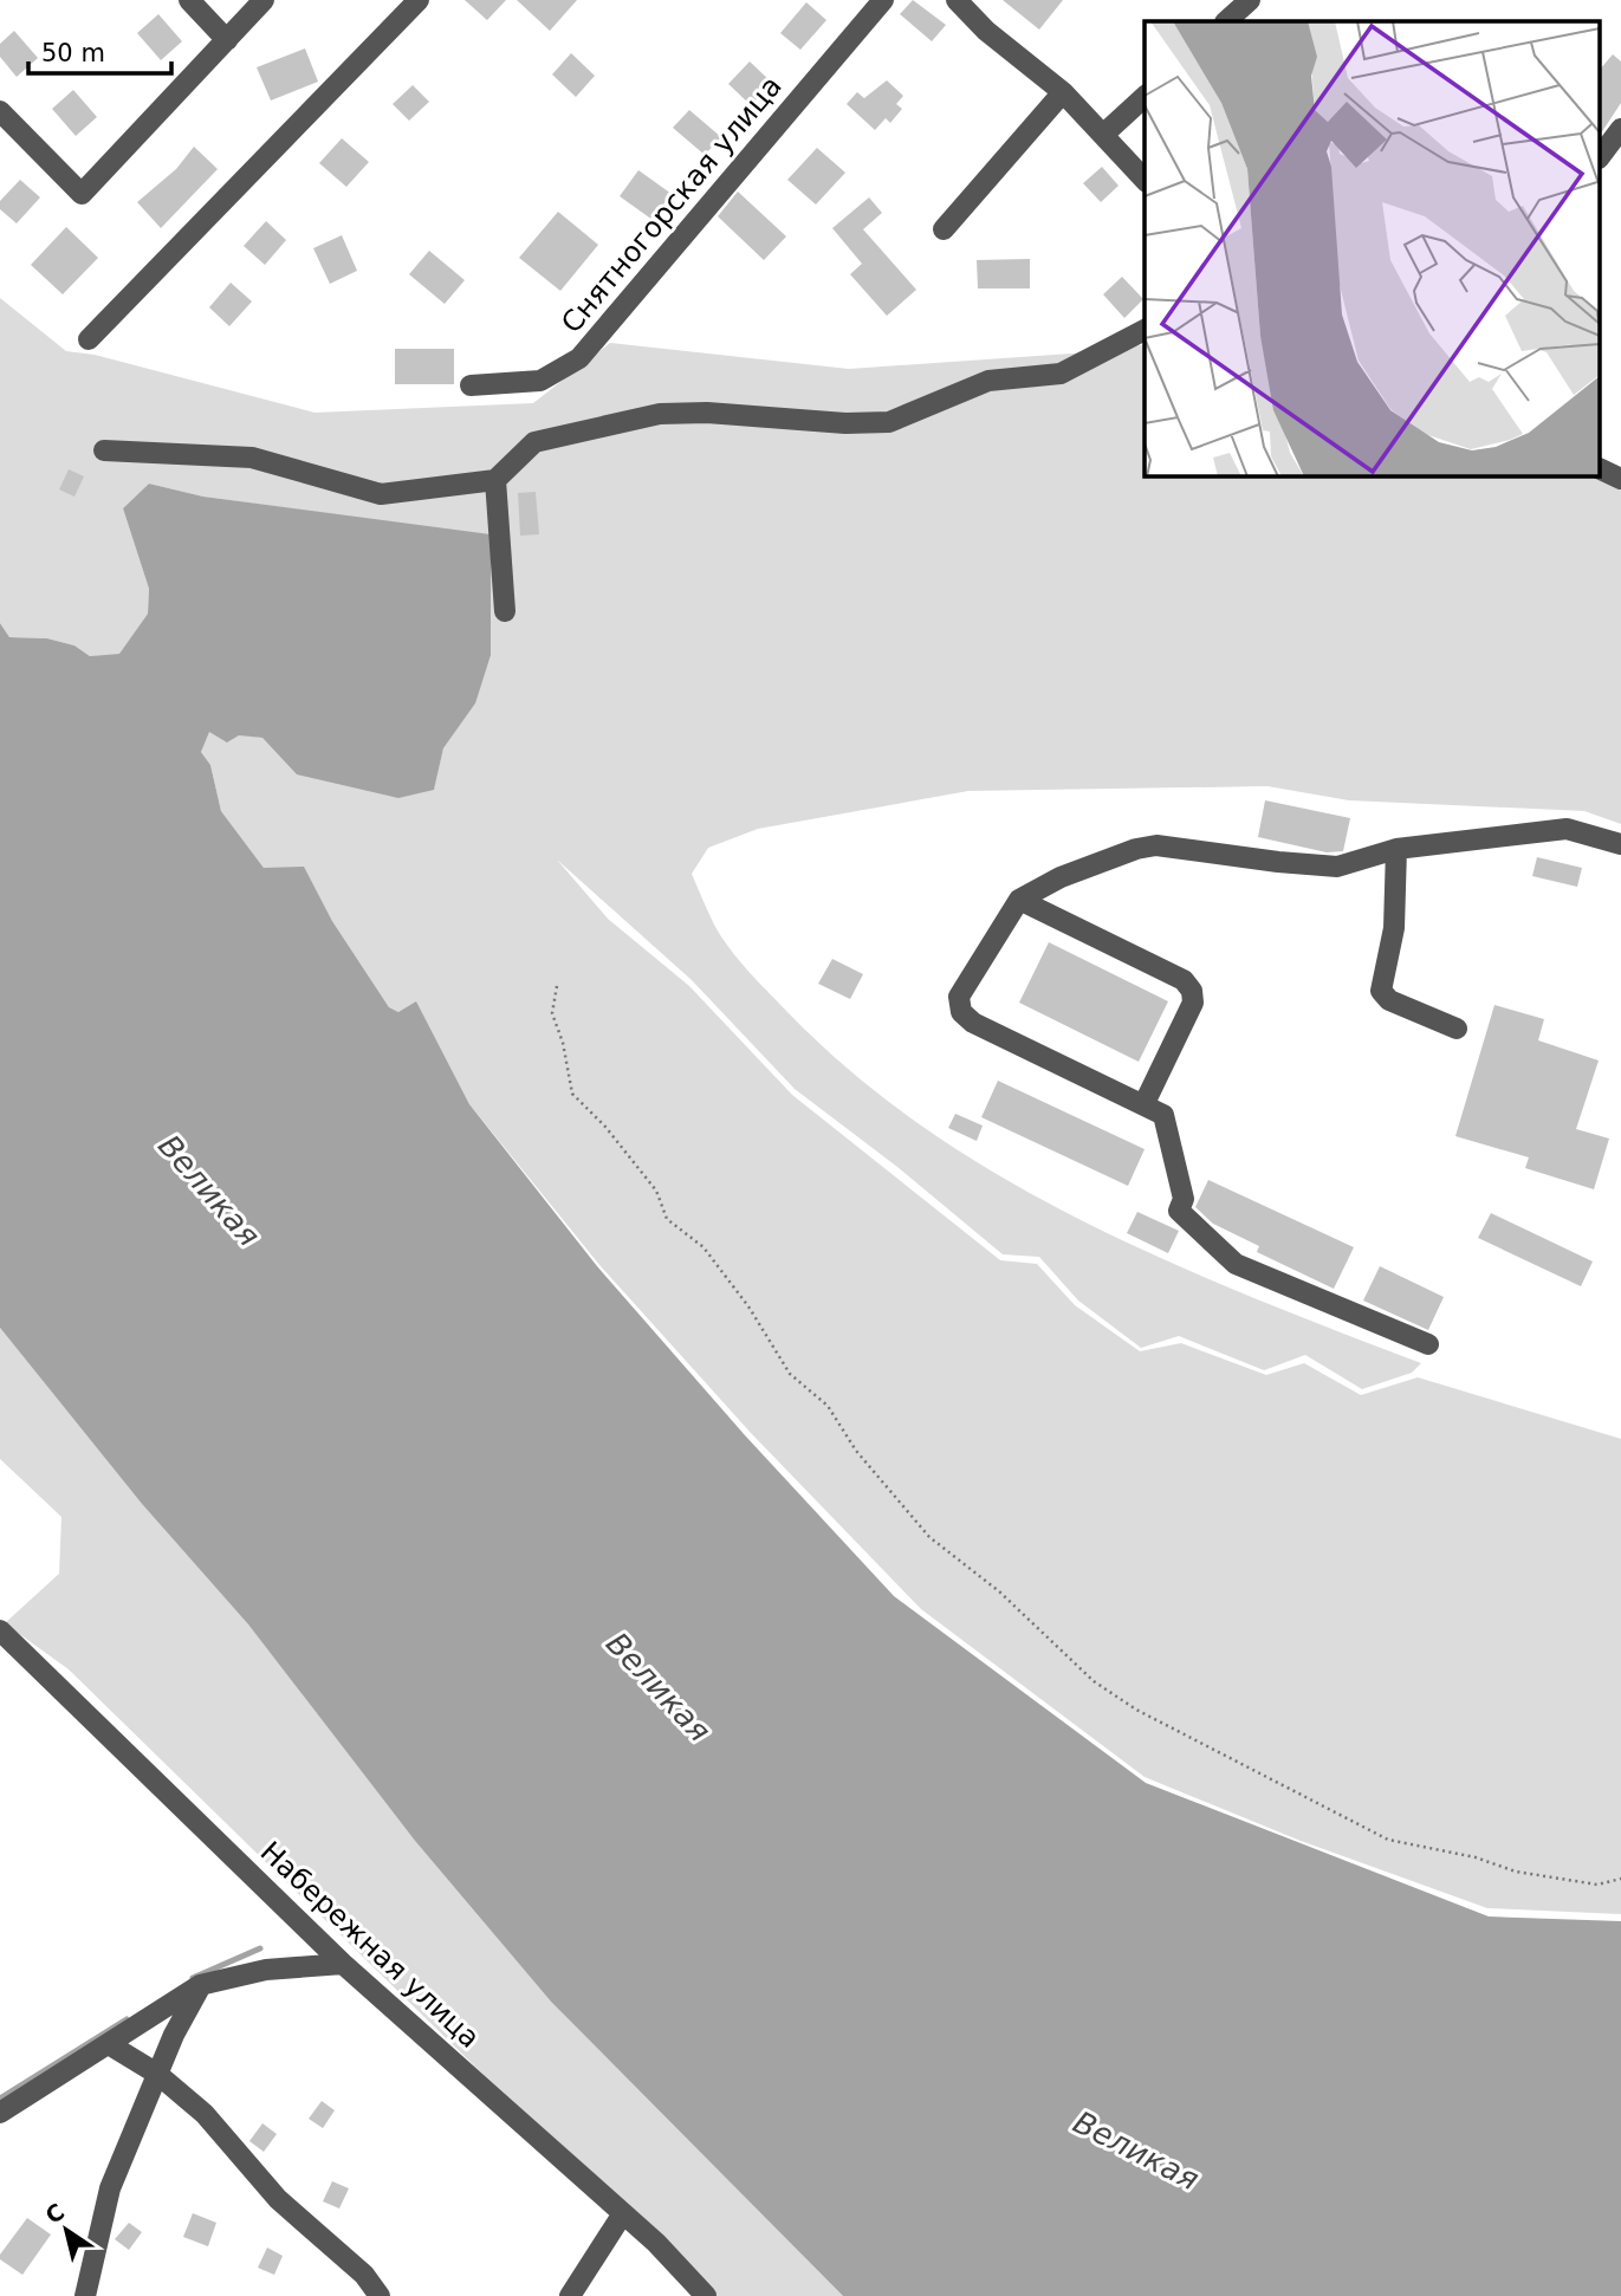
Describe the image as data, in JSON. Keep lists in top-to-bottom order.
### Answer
{
  "streets": {
    "street": ["Снятногорская улица", "Набережная улица"]
  },
  "water": ["Великая"],
  "scale_bar": "50 m",
  "north": "top left"
}
